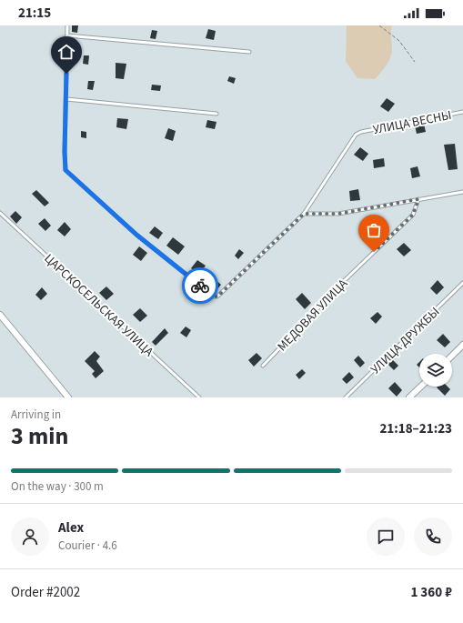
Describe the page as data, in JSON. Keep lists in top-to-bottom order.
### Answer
{
  "streets": {
    "lane": [
      "УЛИЦА ВЕСНЫ",
      "ЦАРСКОСЕЛЬСКАЯ УЛИЦА",
      "МЕДОВАЯ УЛИЦА",
      "УЛИЦА ДРУЖБЫ"
    ]
  },
  "page": {
    "status": "21:15",
    "heading": ["3 min", "Arriving in", "21:18–21:23"],
    "panel": [
      "Alex",
      "Courier · 4.6",
      "Order #2002",
      "1 360 ₽"
    ],
    "bar": "On the way · 300 m"
  }
}
